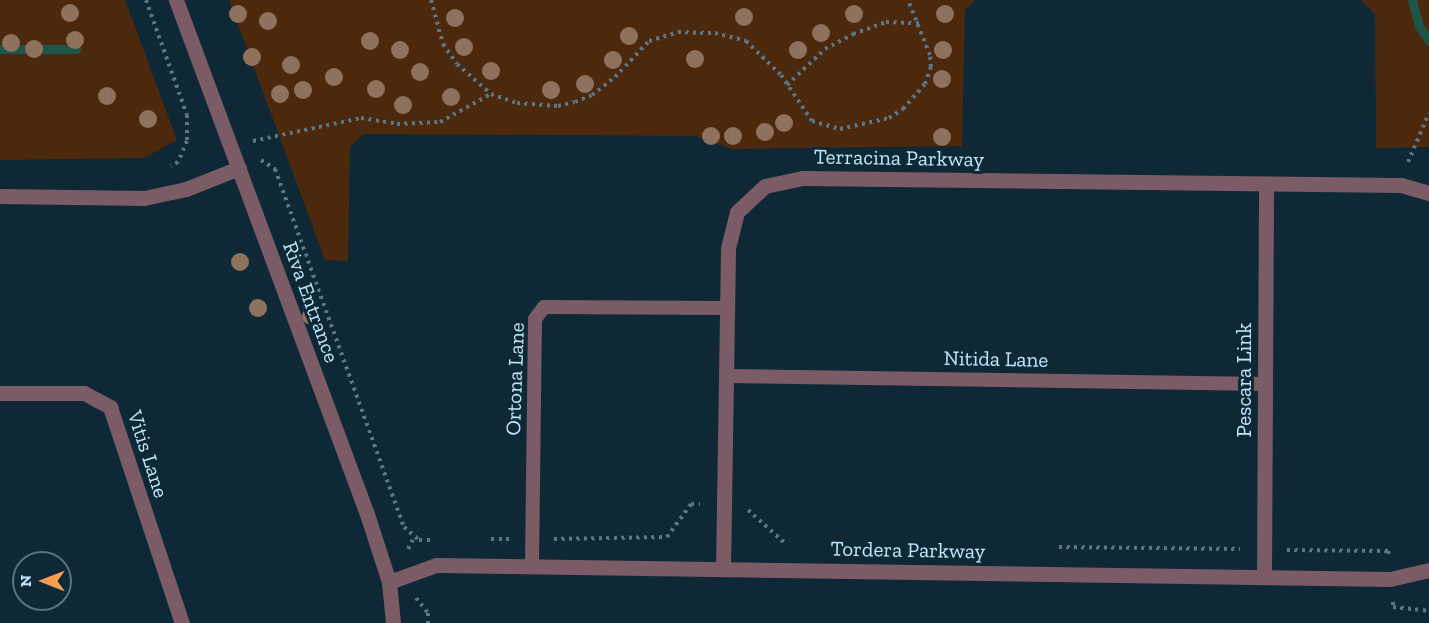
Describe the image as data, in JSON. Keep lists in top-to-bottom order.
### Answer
{
  "streets": {
    "street": [
      "Terracina Parkway",
      "Riva Entrance",
      "Pescara Link",
      "Vitis Lane",
      "Tordera Parkway"
    ],
    "lane": ["Nitida Lane", "Ortona Lane"]
  },
  "crossings": [
    ["Terracina Parkway", "Nitida Lane"],
    ["Terracina Parkway", "Ortona Lane"],
    ["Terracina Parkway", "Pescara Link"],
    ["Terracina Parkway", "Tordera Parkway"],
    ["Riva Entrance", "Tordera Parkway"],
    ["Nitida Lane", "Pescara Link"],
    ["Ortona Lane", "Tordera Parkway"],
    ["Pescara Link", "Tordera Parkway"]
  ],
  "north": "left"
}
